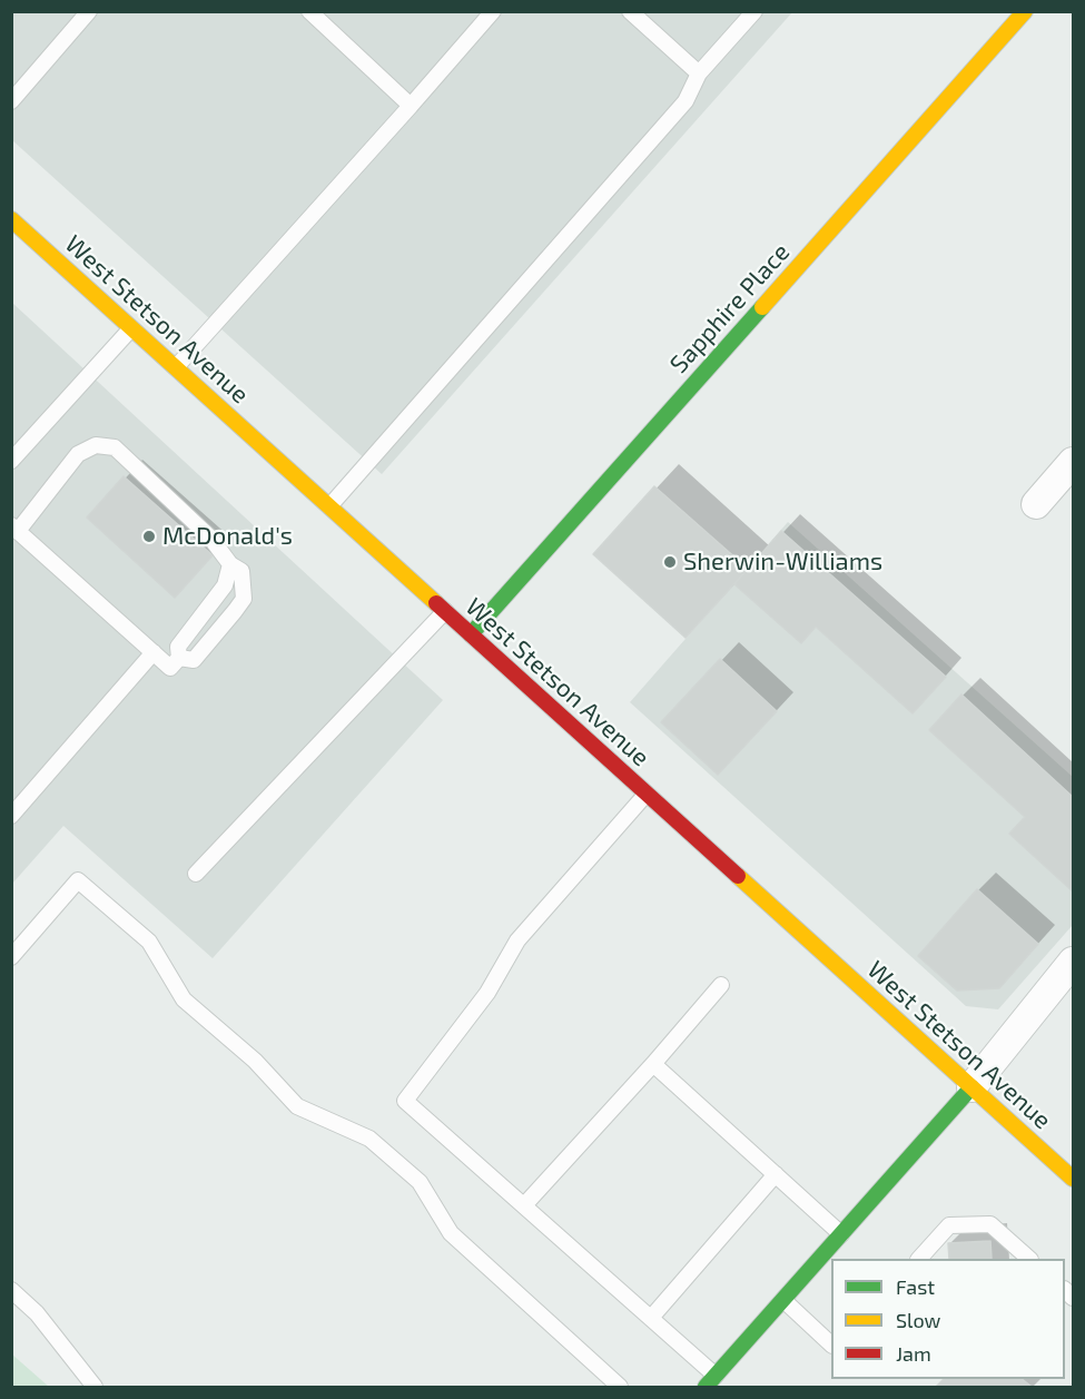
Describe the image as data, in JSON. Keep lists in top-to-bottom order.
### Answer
{
  "streets": {
    "main road": ["Sapphire Place", "West Stetson Avenue"]
  },
  "crossings": [
    ["Sapphire Place", "West Stetson Avenue"]
  ],
  "places": ["McDonald's", "Sherwin-Williams"],
  "legend": ["Fast", "Slow", "Jam"]
}
